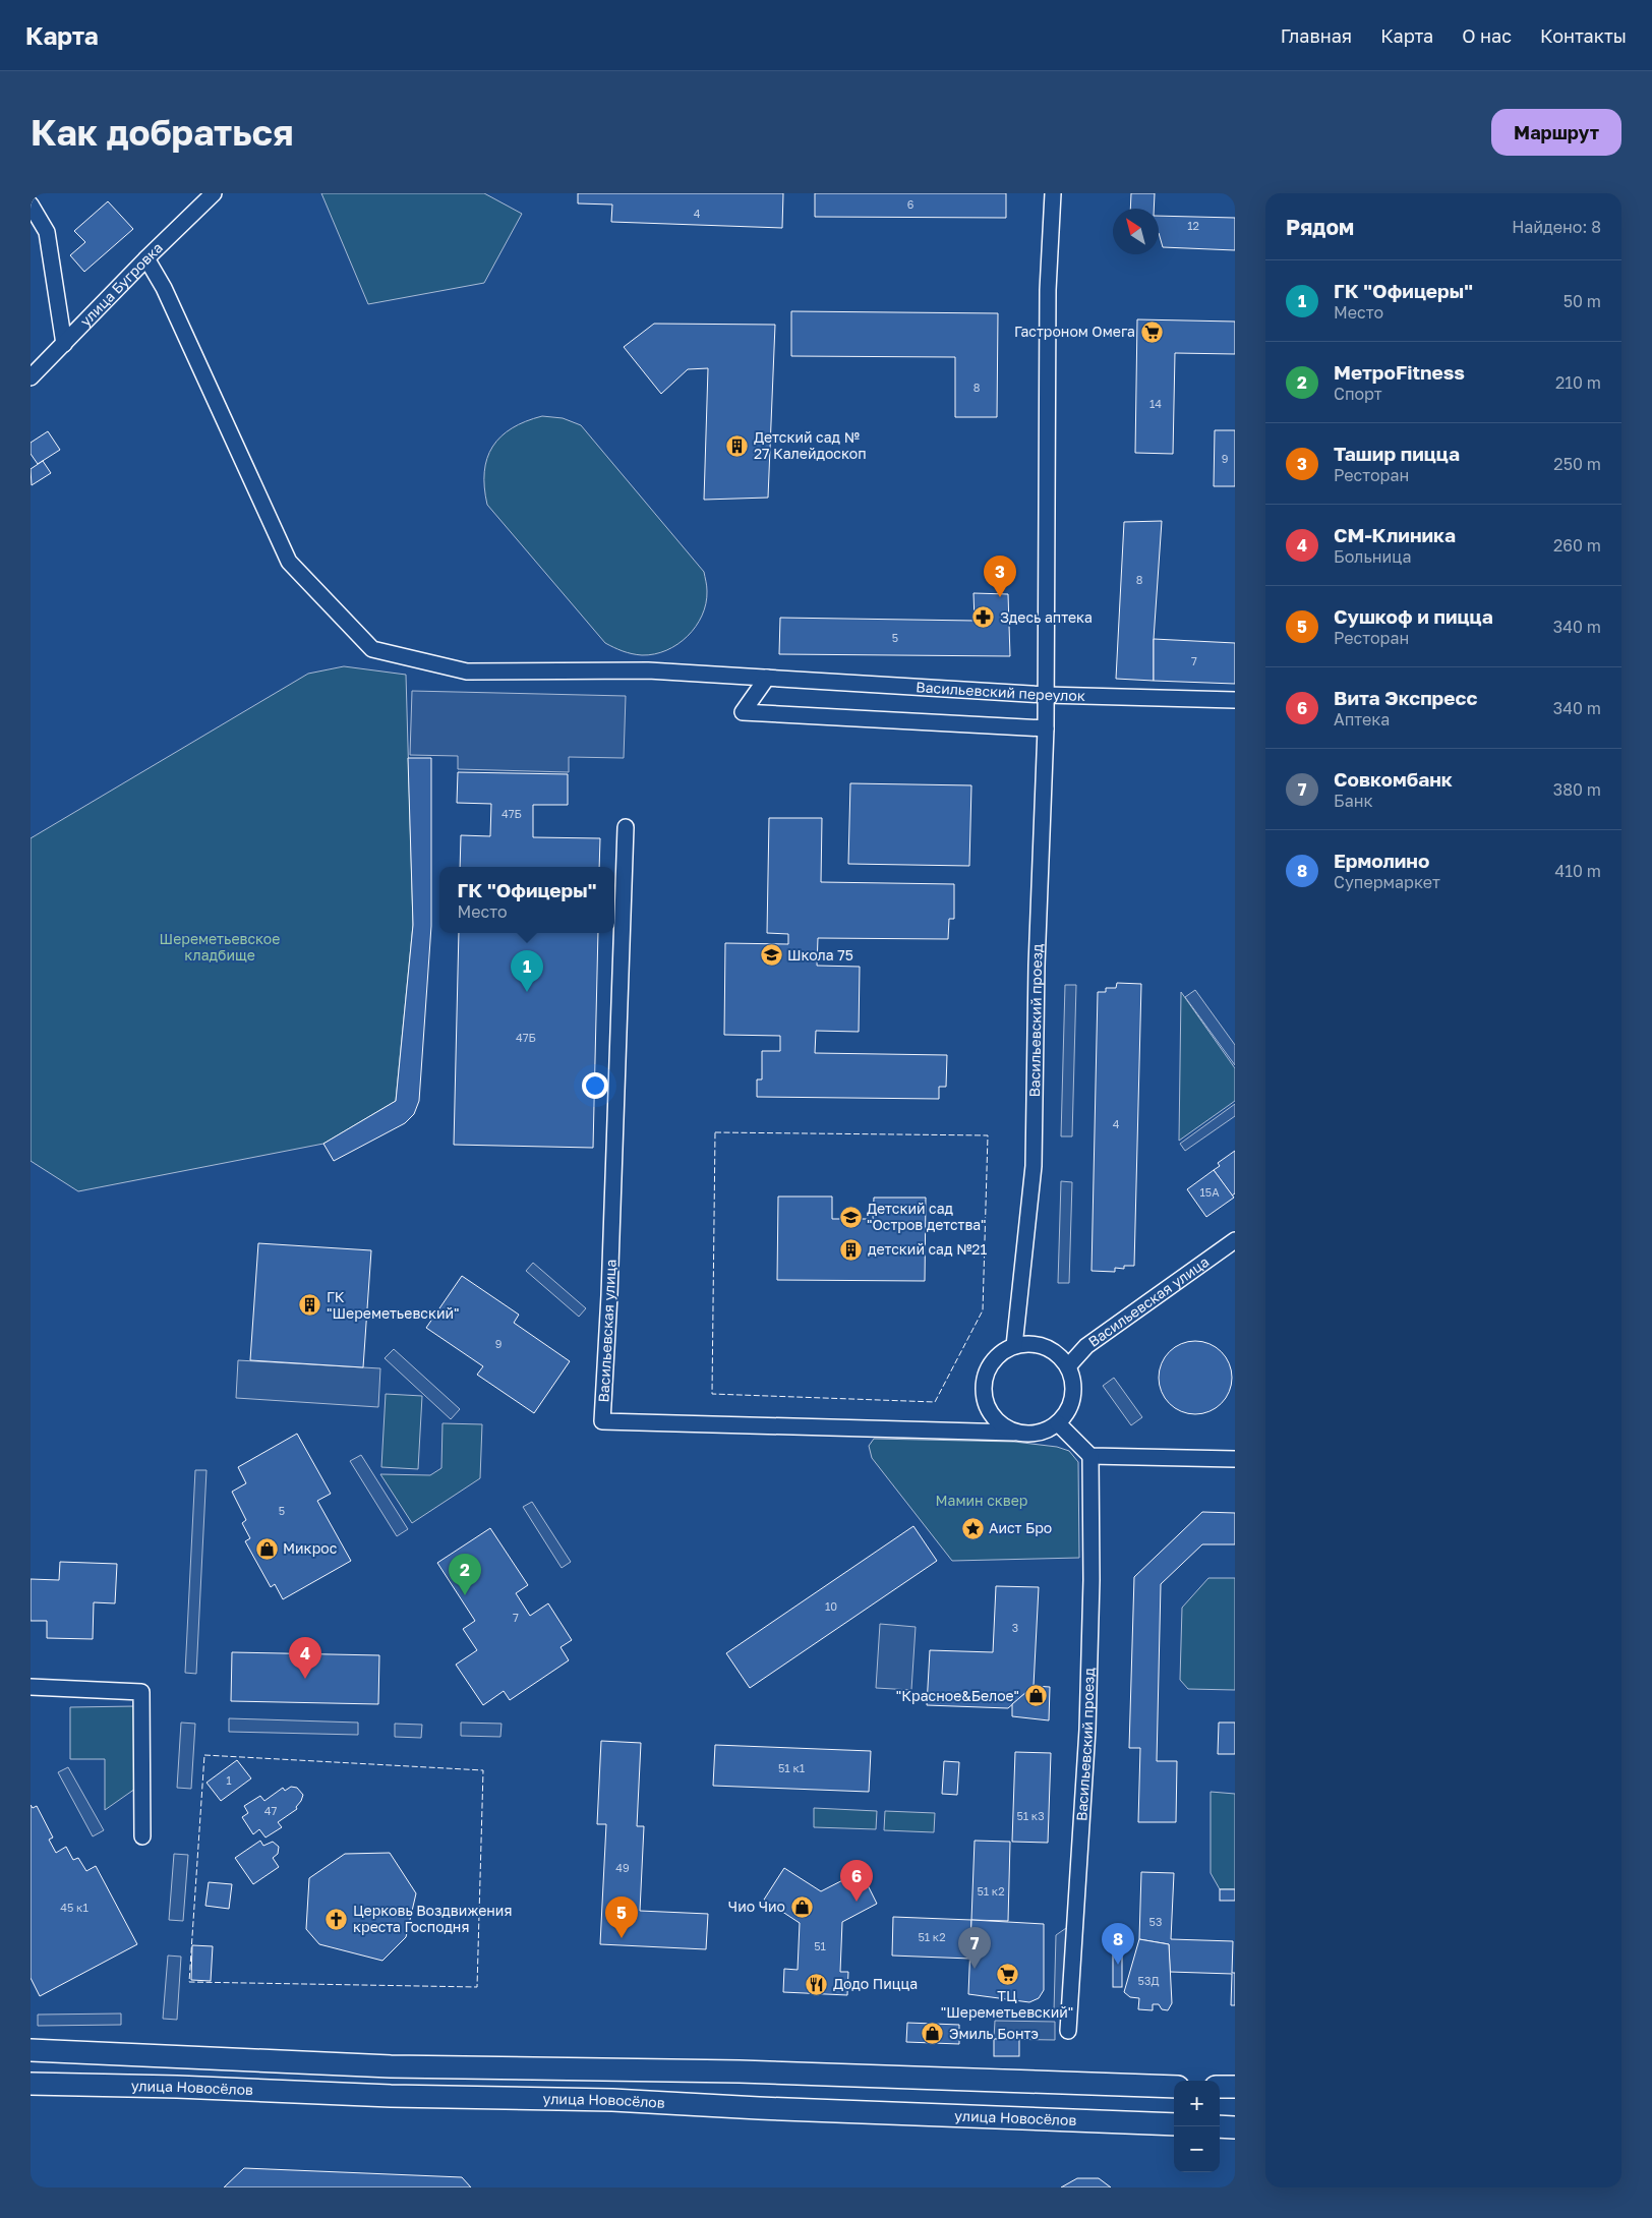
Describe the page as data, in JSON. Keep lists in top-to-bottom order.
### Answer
{
  "streets": {
    "main road": ["улица Новосёлов"],
    "street": [
      "улица Бугровка",
      "Васильевский переулок",
      "Васильевский проезд",
      "Васильевская улица"
    ]
  },
  "crossings": [
    ["улица Бугровка", "Васильевский переулок"],
    ["Васильевский переулок", "Васильевский проезд"],
    ["Васильевский проезд", "Васильевская улица"]
  ],
  "parks": ["Шереметьевское кладбище", "Мамин сквер"],
  "places": {
    "supermarket": ["Гастроном Омега", "ТЦ \"Шереметьевский\""],
    "building": ["Детский сад № 27 Калейдоскоп", "детский сад №21", "ГК \"Шереметьевский\""],
    "pharmacy": ["Здесь аптека"],
    "school or university": ["Школа 75", "Детский сад \"Остров детства\""],
    "place": ["Аист Бро"],
    "shop": [
      "Микрос",
      "\"Красное&Белое\"",
      "Чио Чио",
      "Эмиль Бонтэ"
    ],
    "church": ["Церковь Воздвижения креста Господня"],
    "restaurant": ["Додо Пицца"]
  },
  "house_numbers": [
    "6",
    "4",
    "12",
    "8",
    "14",
    "9",
    "8",
    "5",
    "7",
    "47Б",
    "47Б",
    "4",
    "15А",
    "9",
    "5",
    "10",
    "7",
    "3",
    "51 к1",
    "1",
    "47",
    "51 к3",
    "49",
    "51 к2",
    "45 к1",
    "53",
    "51 к2",
    "51",
    "53Д"
  ],
  "north": "top left",
  "page": {
    "header": "Карта",
    "nav": [
      "Главная",
      "Карта",
      "О нас",
      "Контакты"
    ],
    "buttons": "Маршрут",
    "title": "Как добраться",
    "heading": ["Рядом", "Найдено: 8"],
    "list": [
      {
        "mark": "1",
        "name": "ГК \"Офицеры\"",
        "note": "Место",
        "value": "50 m"
      },
      {
        "mark": "2",
        "name": "МетроFitness",
        "note": "Спорт",
        "value": "210 m"
      },
      {
        "mark": "3",
        "name": "Ташир пицца",
        "note": "Ресторан",
        "value": "250 m"
      },
      {
        "mark": "4",
        "name": "СМ-Клиника",
        "note": "Больница",
        "value": "260 m"
      },
      {
        "mark": "5",
        "name": "Сушкоф и пицца",
        "note": "Ресторан",
        "value": "340 m"
      },
      {
        "mark": "6",
        "name": "Вита Экспресс",
        "note": "Аптека",
        "value": "340 m"
      },
      {
        "mark": "7",
        "name": "Совкомбанк",
        "note": "Банк",
        "value": "380 m"
      },
      {
        "mark": "8",
        "name": "Ермолино",
        "note": "Супермаркет",
        "value": "410 m"
      }
    ],
    "pins": [
      "3",
      "1",
      "2",
      "4",
      "6",
      "5",
      "8",
      "7"
    ],
    "popup": ["ГК \"Офицеры\"", "Место"],
    "map_buttons": ["+", "−"]
  }
}
